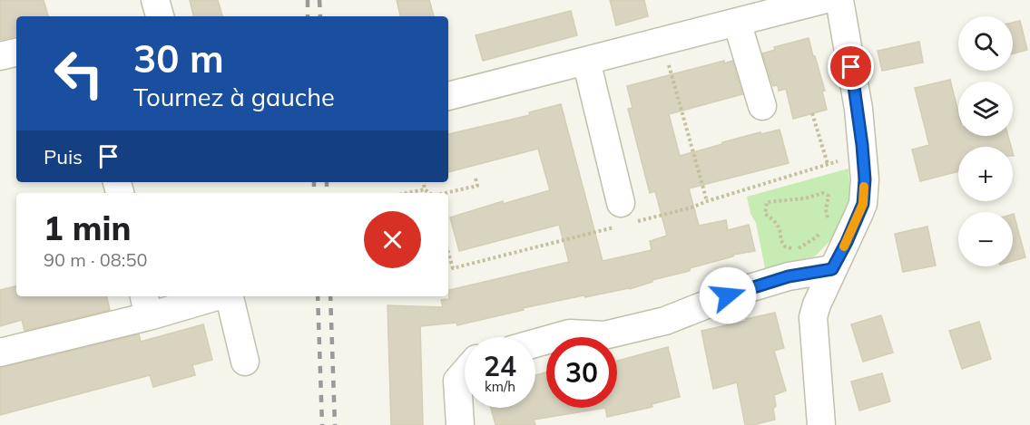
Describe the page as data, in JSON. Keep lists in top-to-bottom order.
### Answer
{
  "page": {
    "map_buttons": ["+", "−"],
    "turn": ["30 m", "Tournez à gauche"],
    "then": "Puis",
    "heading": ["1 min", "90 m · 08:50"],
    "speed": "24 km/h",
    "limit": "30"
  }
}
